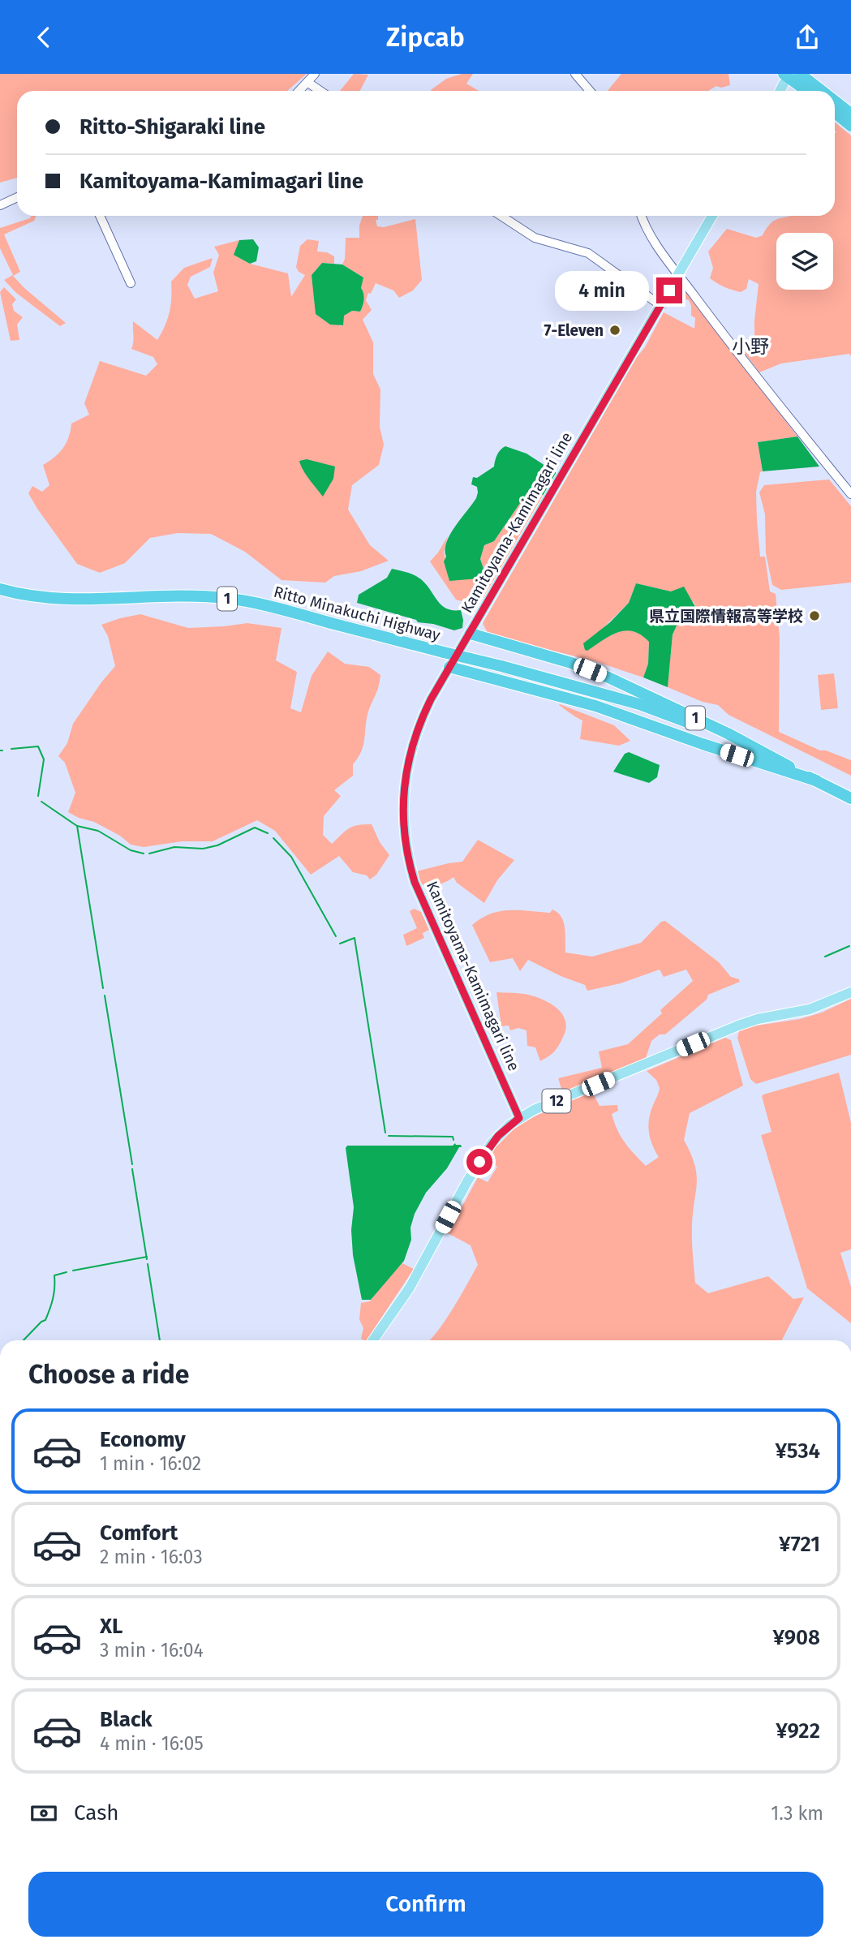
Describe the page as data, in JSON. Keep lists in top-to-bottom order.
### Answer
{
  "streets": {
    "highway": ["1", "Ritto Minakuchi Highway"],
    "main road": ["Kamitoyama-Kamimagari line", "12"]
  },
  "crossings": [
    ["Kamitoyama-Kamimagari line", "1"],
    ["Kamitoyama-Kamimagari line", "12"],
    ["1", "Ritto Minakuchi Highway"]
  ],
  "districts": ["小野"],
  "places": ["7-Eleven", "県立国際情報高等学校"],
  "page": {
    "header": "Zipcab",
    "banner": ["Ritto-Shigaraki line", "Kamitoyama-Kamimagari line"],
    "bubble": "4 min",
    "heading": "Choose a ride",
    "list": [
      {
        "name": "Economy",
        "note": "1 min · 16:02",
        "value": "¥534"
      },
      {
        "name": "Comfort",
        "note": "2 min · 16:03",
        "value": "¥721"
      },
      {
        "name": "XL",
        "note": "3 min · 16:04",
        "value": "¥908"
      },
      {
        "name": "Black",
        "note": "4 min · 16:05",
        "value": "¥922"
      }
    ],
    "pay": ["Cash", "1.3 km"],
    "buttons": "Confirm"
  }
}
